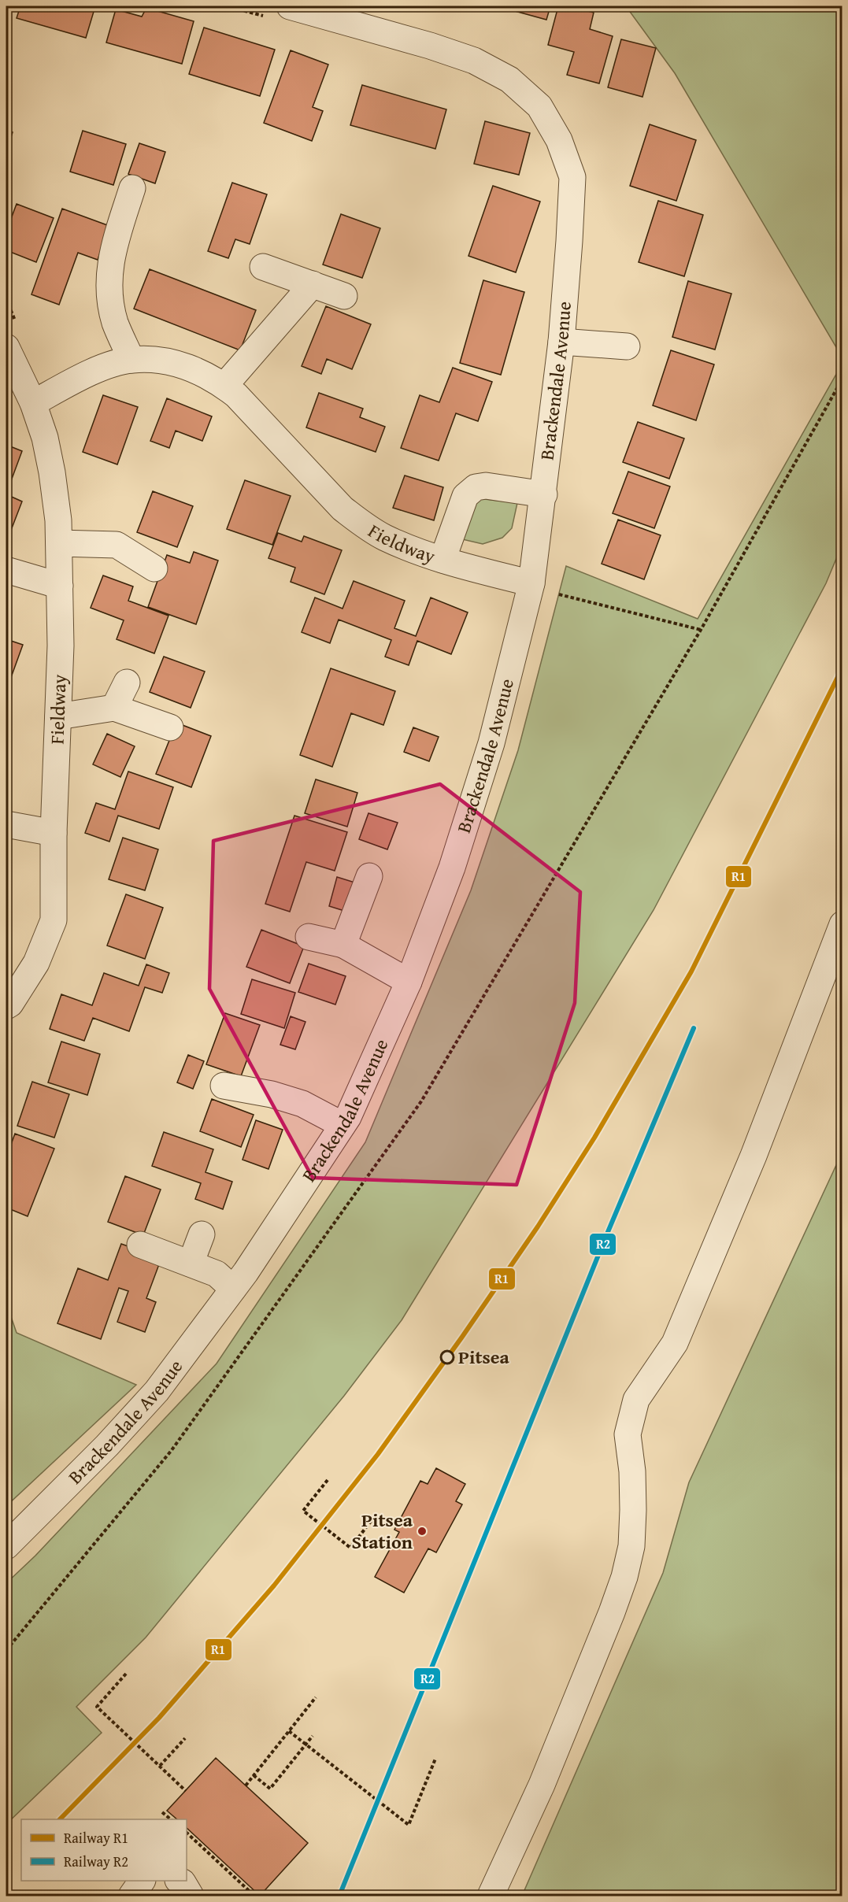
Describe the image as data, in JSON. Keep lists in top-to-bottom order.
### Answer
{
  "streets": {
    "street": ["Brackendale Avenue", "Fieldway"]
  },
  "crossings": [
    ["Brackendale Avenue", "Fieldway"]
  ],
  "places": ["Pitsea", "Pitsea Station"],
  "lines": ["rail line R1", "rail line R2"],
  "legend": ["Railway R1", "Railway R2"]
}
